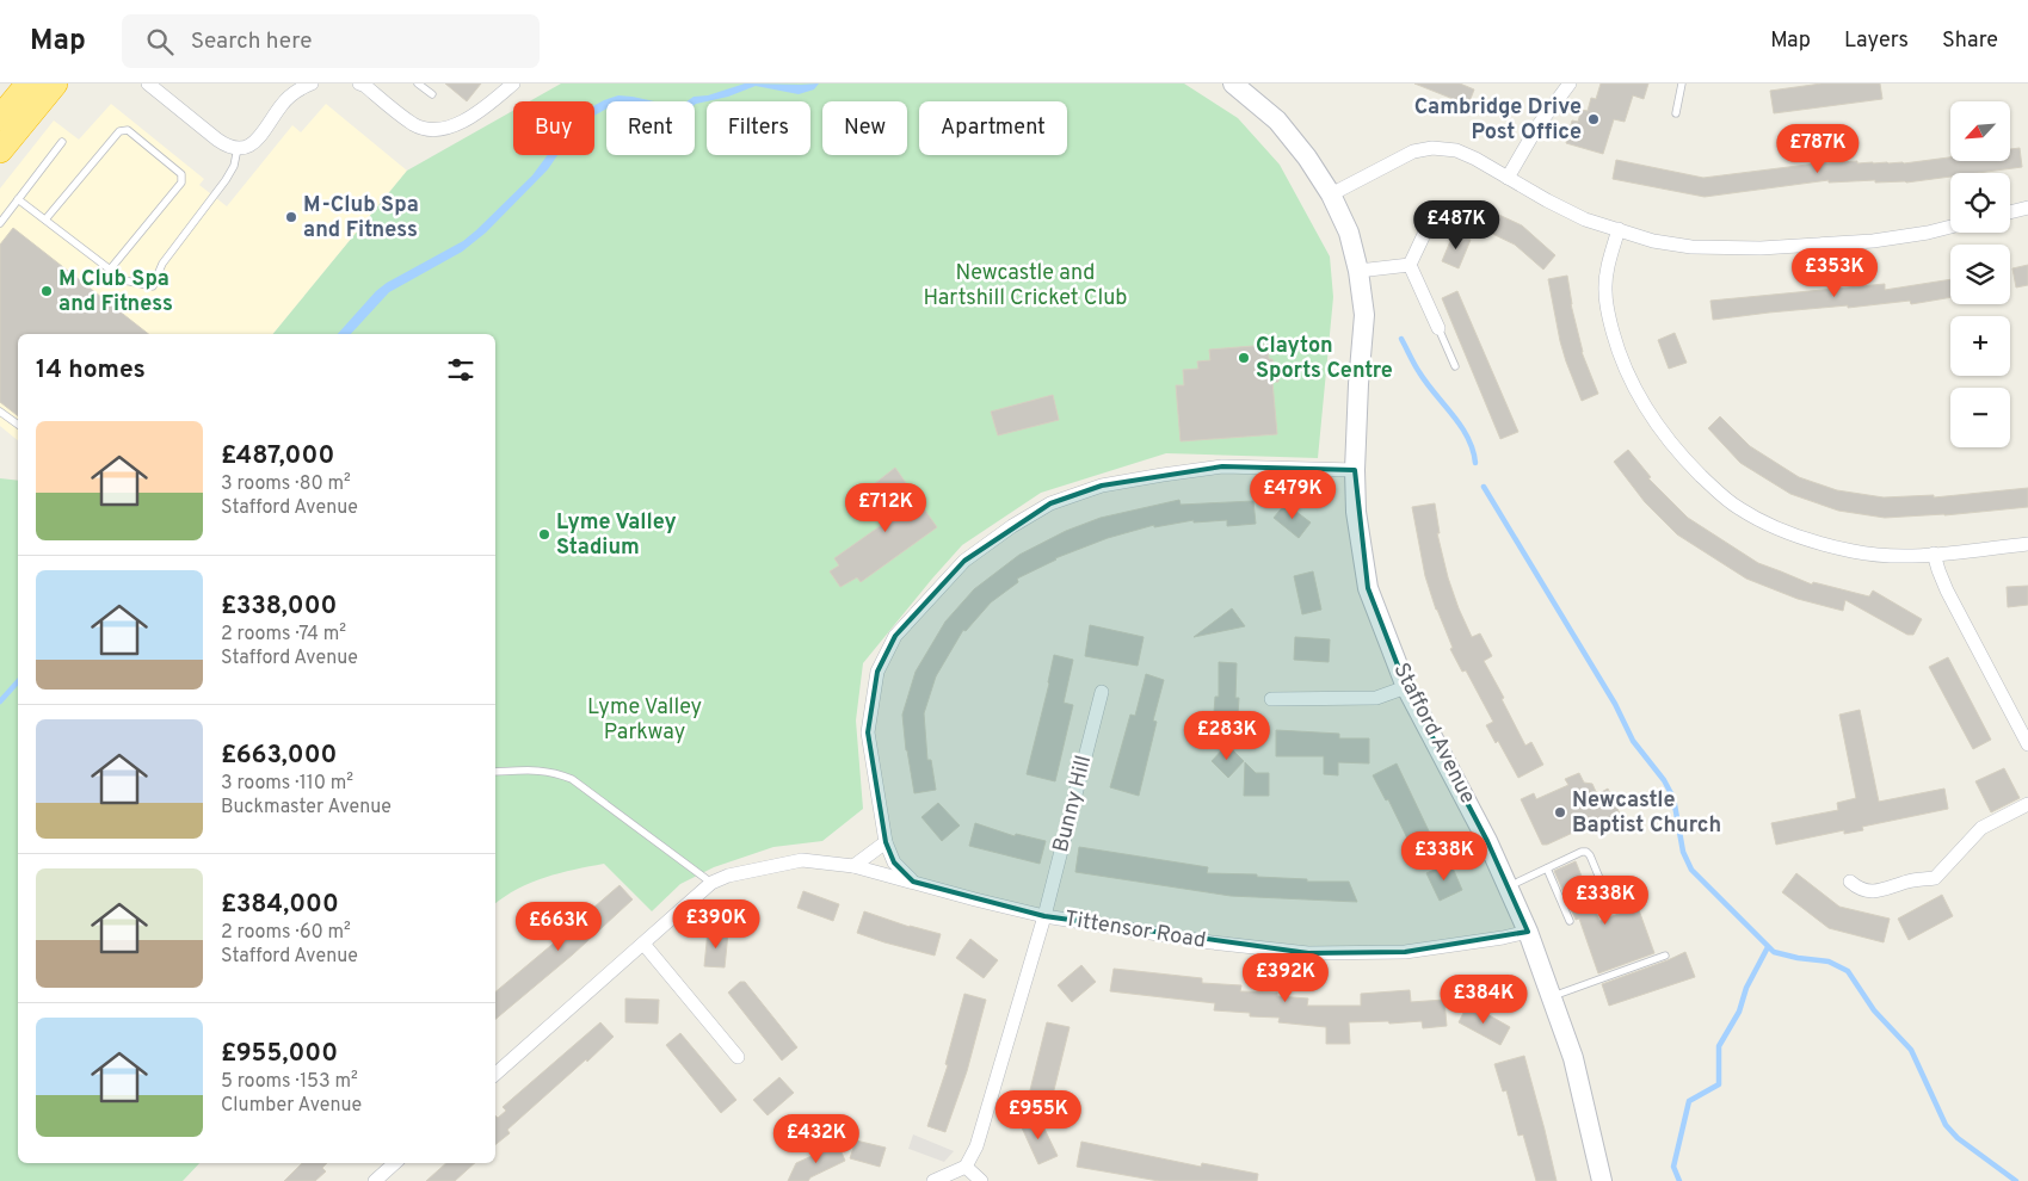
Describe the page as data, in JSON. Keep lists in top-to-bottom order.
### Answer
{
  "streets": {
    "street": ["Stafford Avenue", "Bunny Hill", "Tittensor Road"]
  },
  "crossings": [
    ["Stafford Avenue", "Tittensor Road"],
    ["Bunny Hill", "Tittensor Road"]
  ],
  "parks": ["Newcastle and Hartshill Cricket Club", "Lyme Valley Parkway"],
  "places": [
    "Cambridge Drive Post Office",
    "M-Club Spa and Fitness",
    "M Club Spa and Fitness",
    "Clayton Sports Centre",
    "Lyme Valley Stadium",
    "Newcastle Baptist Church"
  ],
  "north": "bottom left",
  "page": {
    "header": "Map",
    "search": "Search here",
    "nav": ["Map", "Layers", "Share"],
    "map_buttons": ["+", "−"],
    "chip": [
      "Buy",
      "Rent",
      "Filters",
      "New",
      "Apartment"
    ],
    "price": [
      "£787K",
      "£487K",
      "£353K",
      "£479K",
      "£712K",
      "£283K",
      "£338K",
      "£338K",
      "£390K",
      "£663K",
      "£392K",
      "£384K",
      "£955K",
      "£432K"
    ],
    "heading": "14 homes",
    "list": [
      {
        "name": "£487,000",
        "note": "3 rooms · 80 m² · Stafford Avenue"
      },
      {
        "name": "£338,000",
        "note": "2 rooms · 74 m² · Stafford Avenue"
      },
      {
        "name": "£663,000",
        "note": "3 rooms · 110 m² · Buckmaster Avenue"
      },
      {
        "name": "£384,000",
        "note": "2 rooms · 60 m² · Stafford Avenue"
      },
      {
        "name": "£955,000",
        "note": "5 rooms · 153 m² · Clumber Avenue"
      }
    ]
  }
}
